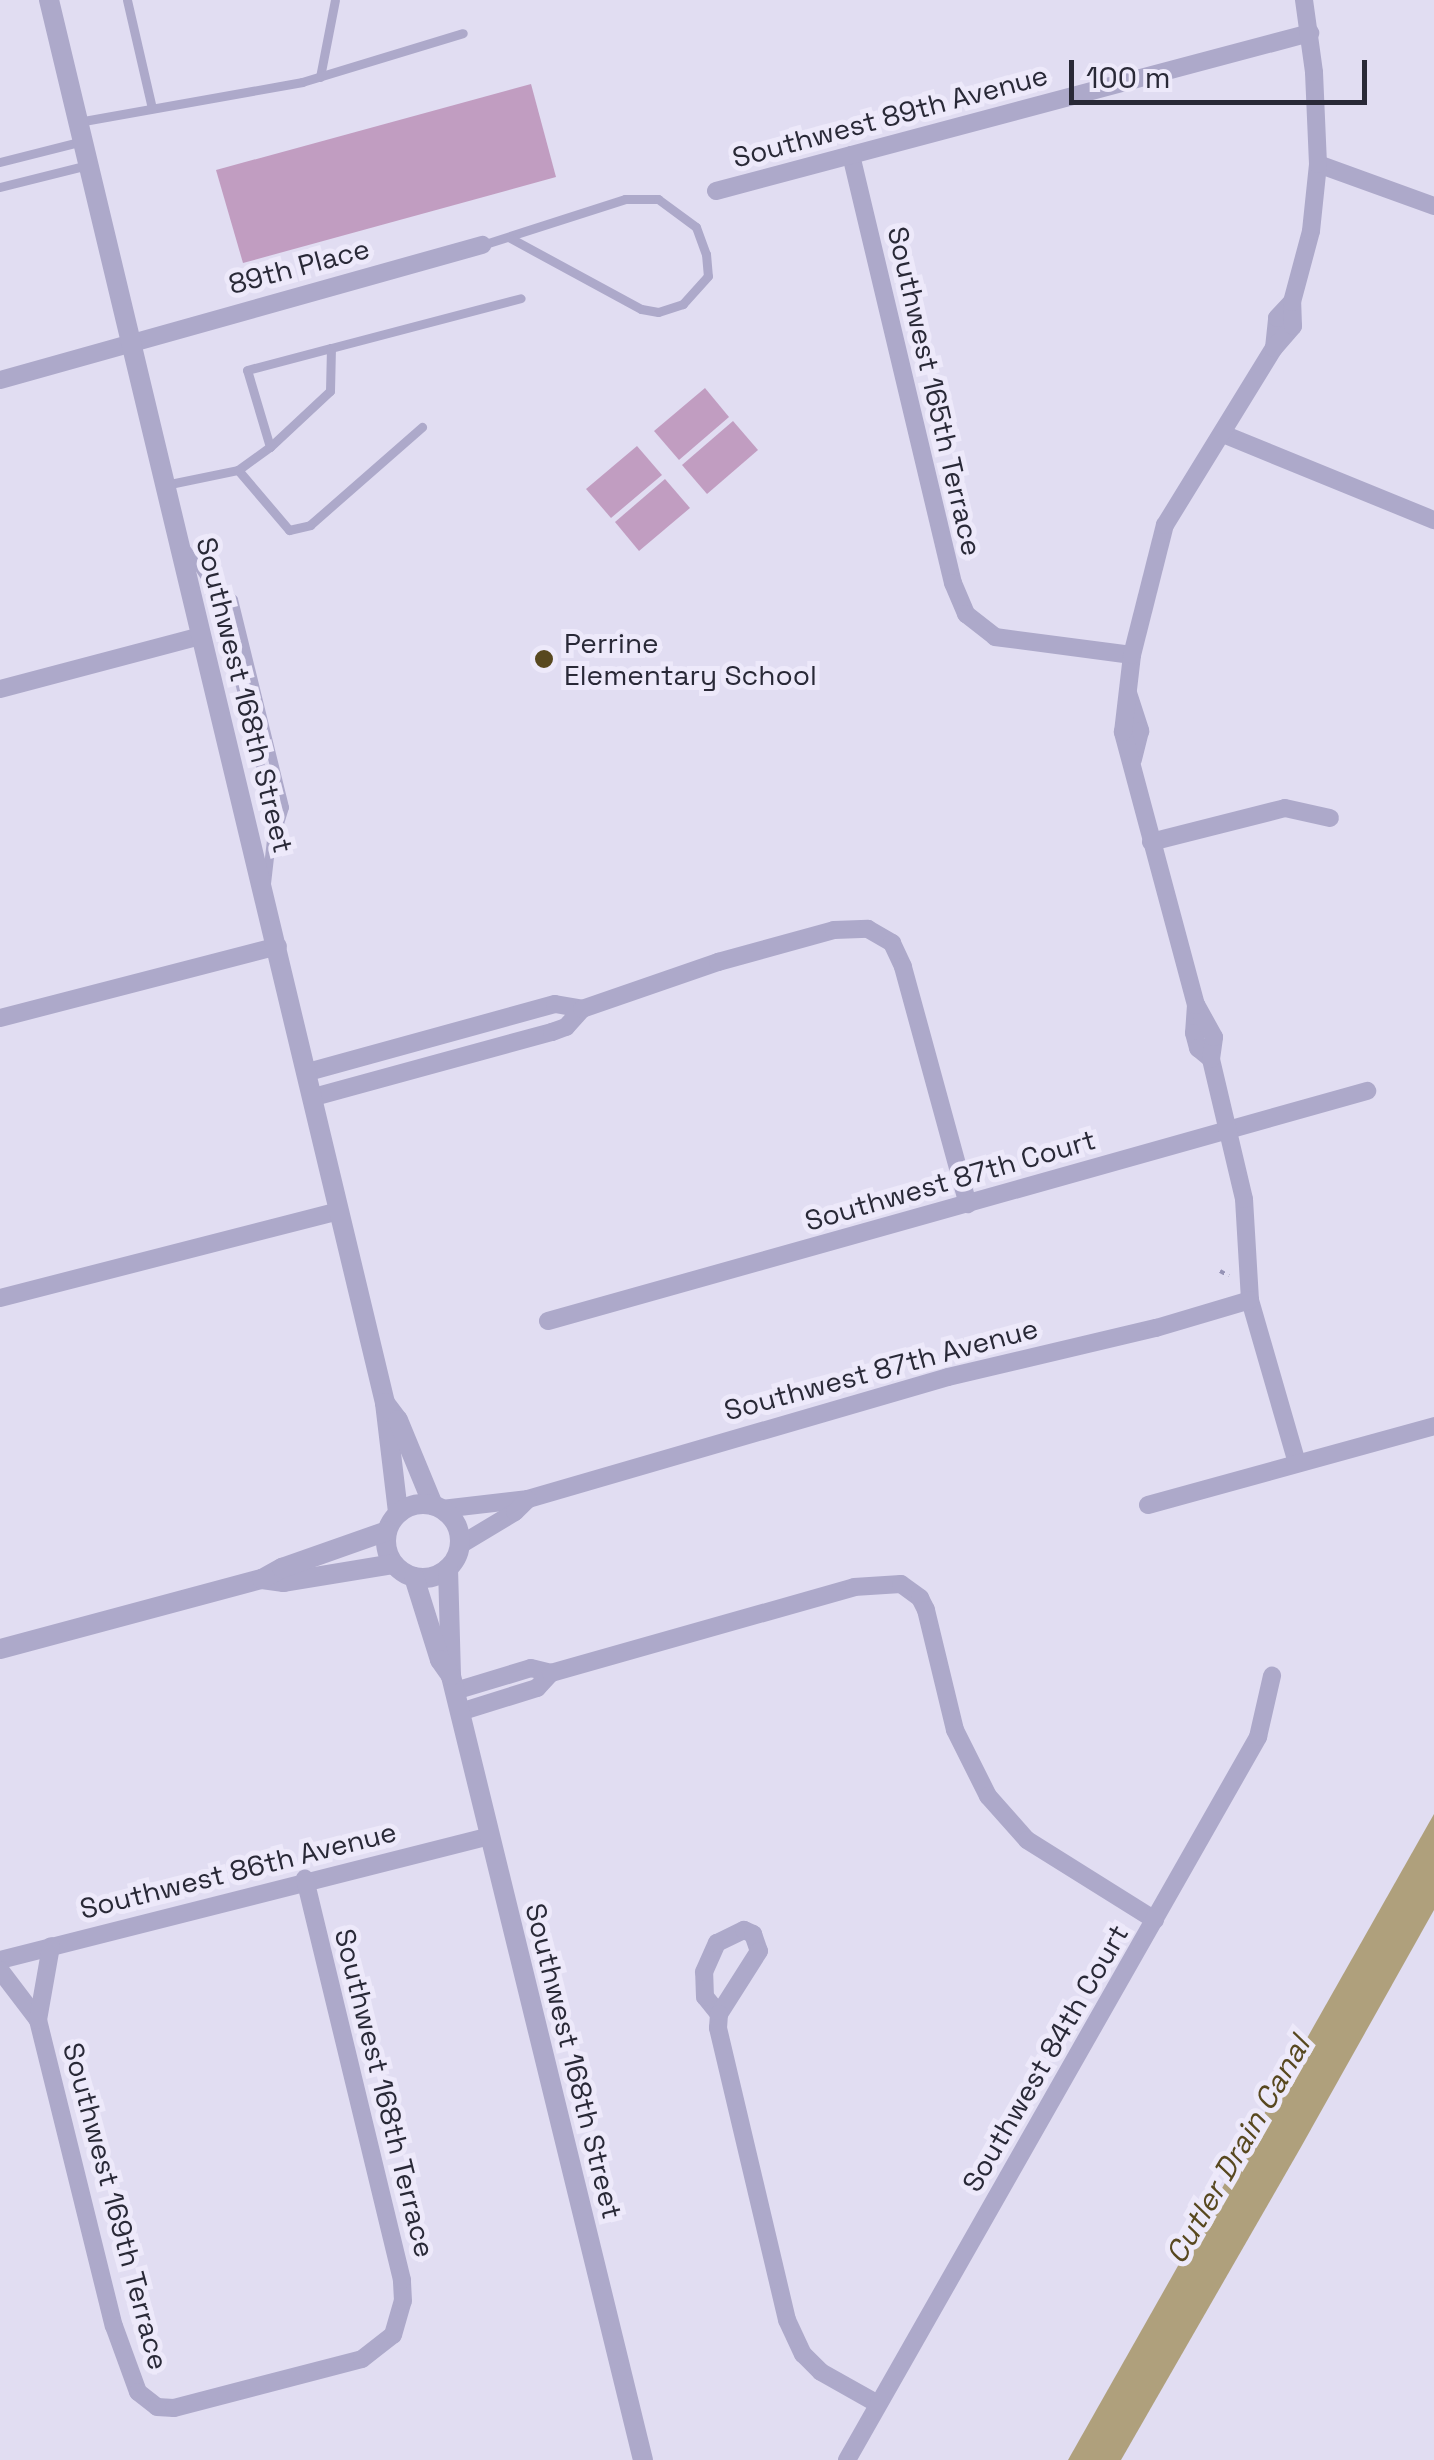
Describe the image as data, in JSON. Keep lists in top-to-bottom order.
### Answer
{
  "streets": {
    "street": [
      "Southwest 89th Avenue",
      "89th Place",
      "Southwest 165th Terrace",
      "Southwest 168th Street",
      "Southwest 87th Court",
      "Southwest 87th Avenue",
      "Southwest 86th Avenue",
      "Southwest 84th Court",
      "Southwest 168th Terrace",
      "Southwest 169th Terrace"
    ]
  },
  "crossings": [
    ["Southwest 89th Avenue", "Southwest 165th Terrace"],
    ["89th Place", "Southwest 168th Street"],
    ["Southwest 168th Street", "Southwest 87th Avenue"],
    ["Southwest 168th Street", "Southwest 86th Avenue"],
    ["Southwest 86th Avenue", "Southwest 168th Terrace"],
    ["Southwest 86th Avenue", "Southwest 169th Terrace"],
    ["Southwest 168th Terrace", "Southwest 169th Terrace"]
  ],
  "water": ["Cutler Drain Canal"],
  "places": ["Perrine Elementary School"],
  "scale_bar": "100 m"
}
